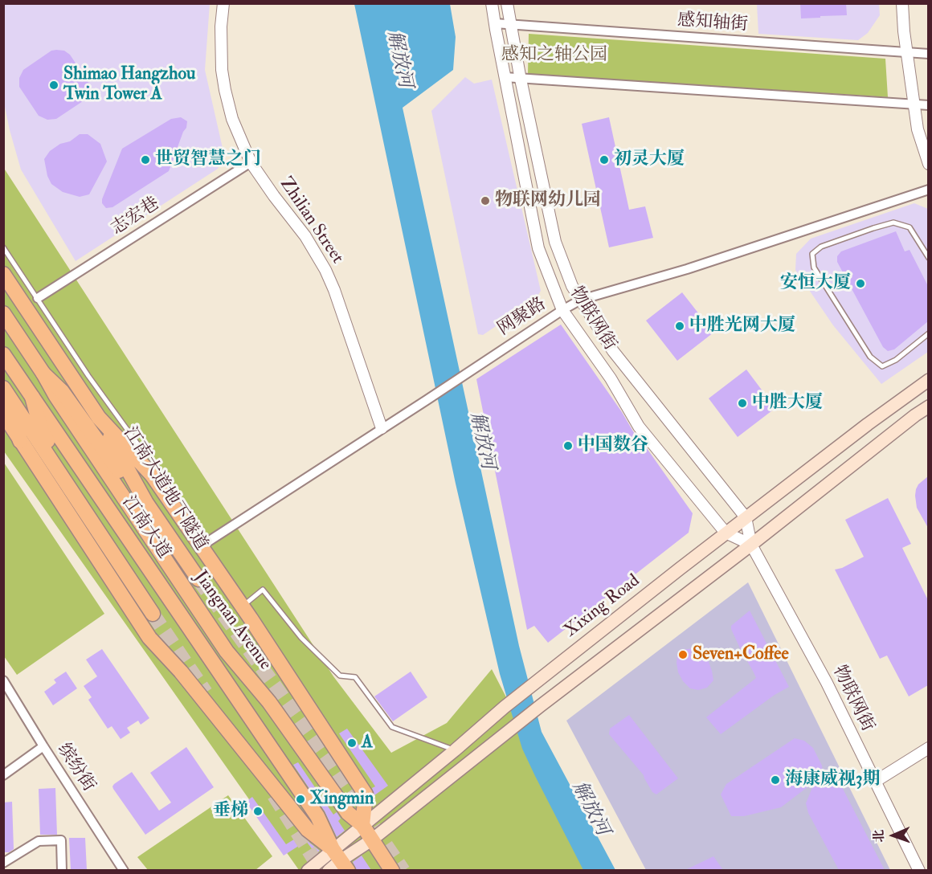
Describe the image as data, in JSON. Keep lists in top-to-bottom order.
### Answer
{
  "streets": {
    "main road": [
      "江南大道地下隧道",
      "江南大道",
      "Xixing Road",
      "Jiangnan Avenue"
    ],
    "street": [
      "感知轴街",
      "志宏巷",
      "Zhilian Street",
      "网聚路",
      "物联网街",
      "缤纷街"
    ]
  },
  "crossings": [
    ["感知轴街", "物联网街"],
    ["志宏巷", "Zhilian Street"],
    ["Zhilian Street", "网聚路"],
    ["网聚路", "物联网街"],
    ["物联网街", "Xixing Road"],
    ["江南大道", "Xixing Road"],
    ["Xixing Road", "Jiangnan Avenue"]
  ],
  "water": ["解放河"],
  "parks": ["感知之轴公园"],
  "places": [
    "Shimao Hangzhou Twin Tower A",
    "世贸智慧之门",
    "初灵大厦",
    "物联网幼儿园",
    "安恒大厦",
    "中胜光网大厦",
    "中胜大厦",
    "中国数谷",
    "Seven+Coffee",
    "A",
    "海康威视3期",
    "Xingmin",
    "垂梯"
  ],
  "north": "left"
}
